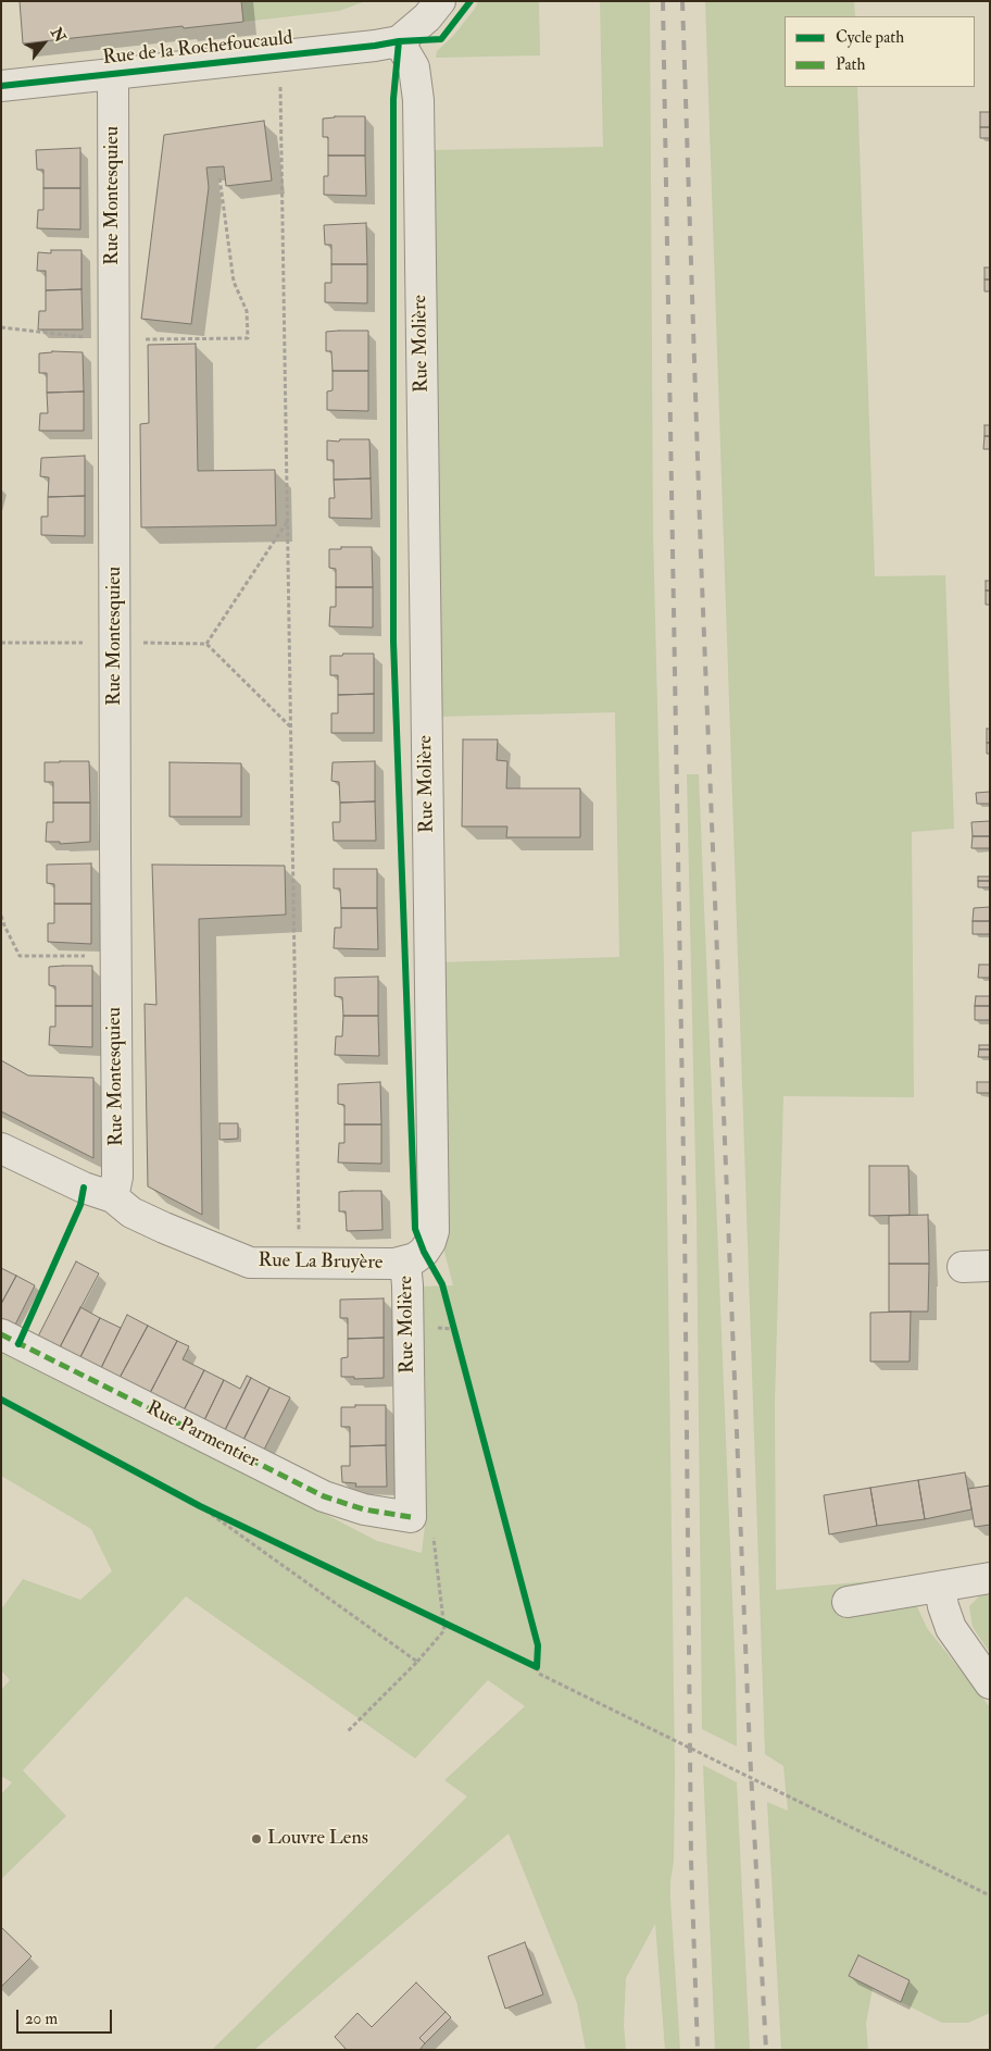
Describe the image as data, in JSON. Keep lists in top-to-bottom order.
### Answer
{
  "streets": {
    "street": [
      "Rue de la Rochefoucauld",
      "Rue Montesquieu",
      "Rue Molière",
      "Rue La Bruyère",
      "Rue Parmentier"
    ]
  },
  "crossings": [
    ["Rue de la Rochefoucauld", "Rue Montesquieu"],
    ["Rue de la Rochefoucauld", "Rue Molière"],
    ["Rue Montesquieu", "Rue La Bruyère"],
    ["Rue Molière", "Rue La Bruyère"],
    ["Rue Molière", "Rue Parmentier"]
  ],
  "places": ["Louvre Lens"],
  "legend": ["Cycle path", "Path"],
  "scale_bar": "20 m",
  "north": "top right"
}
